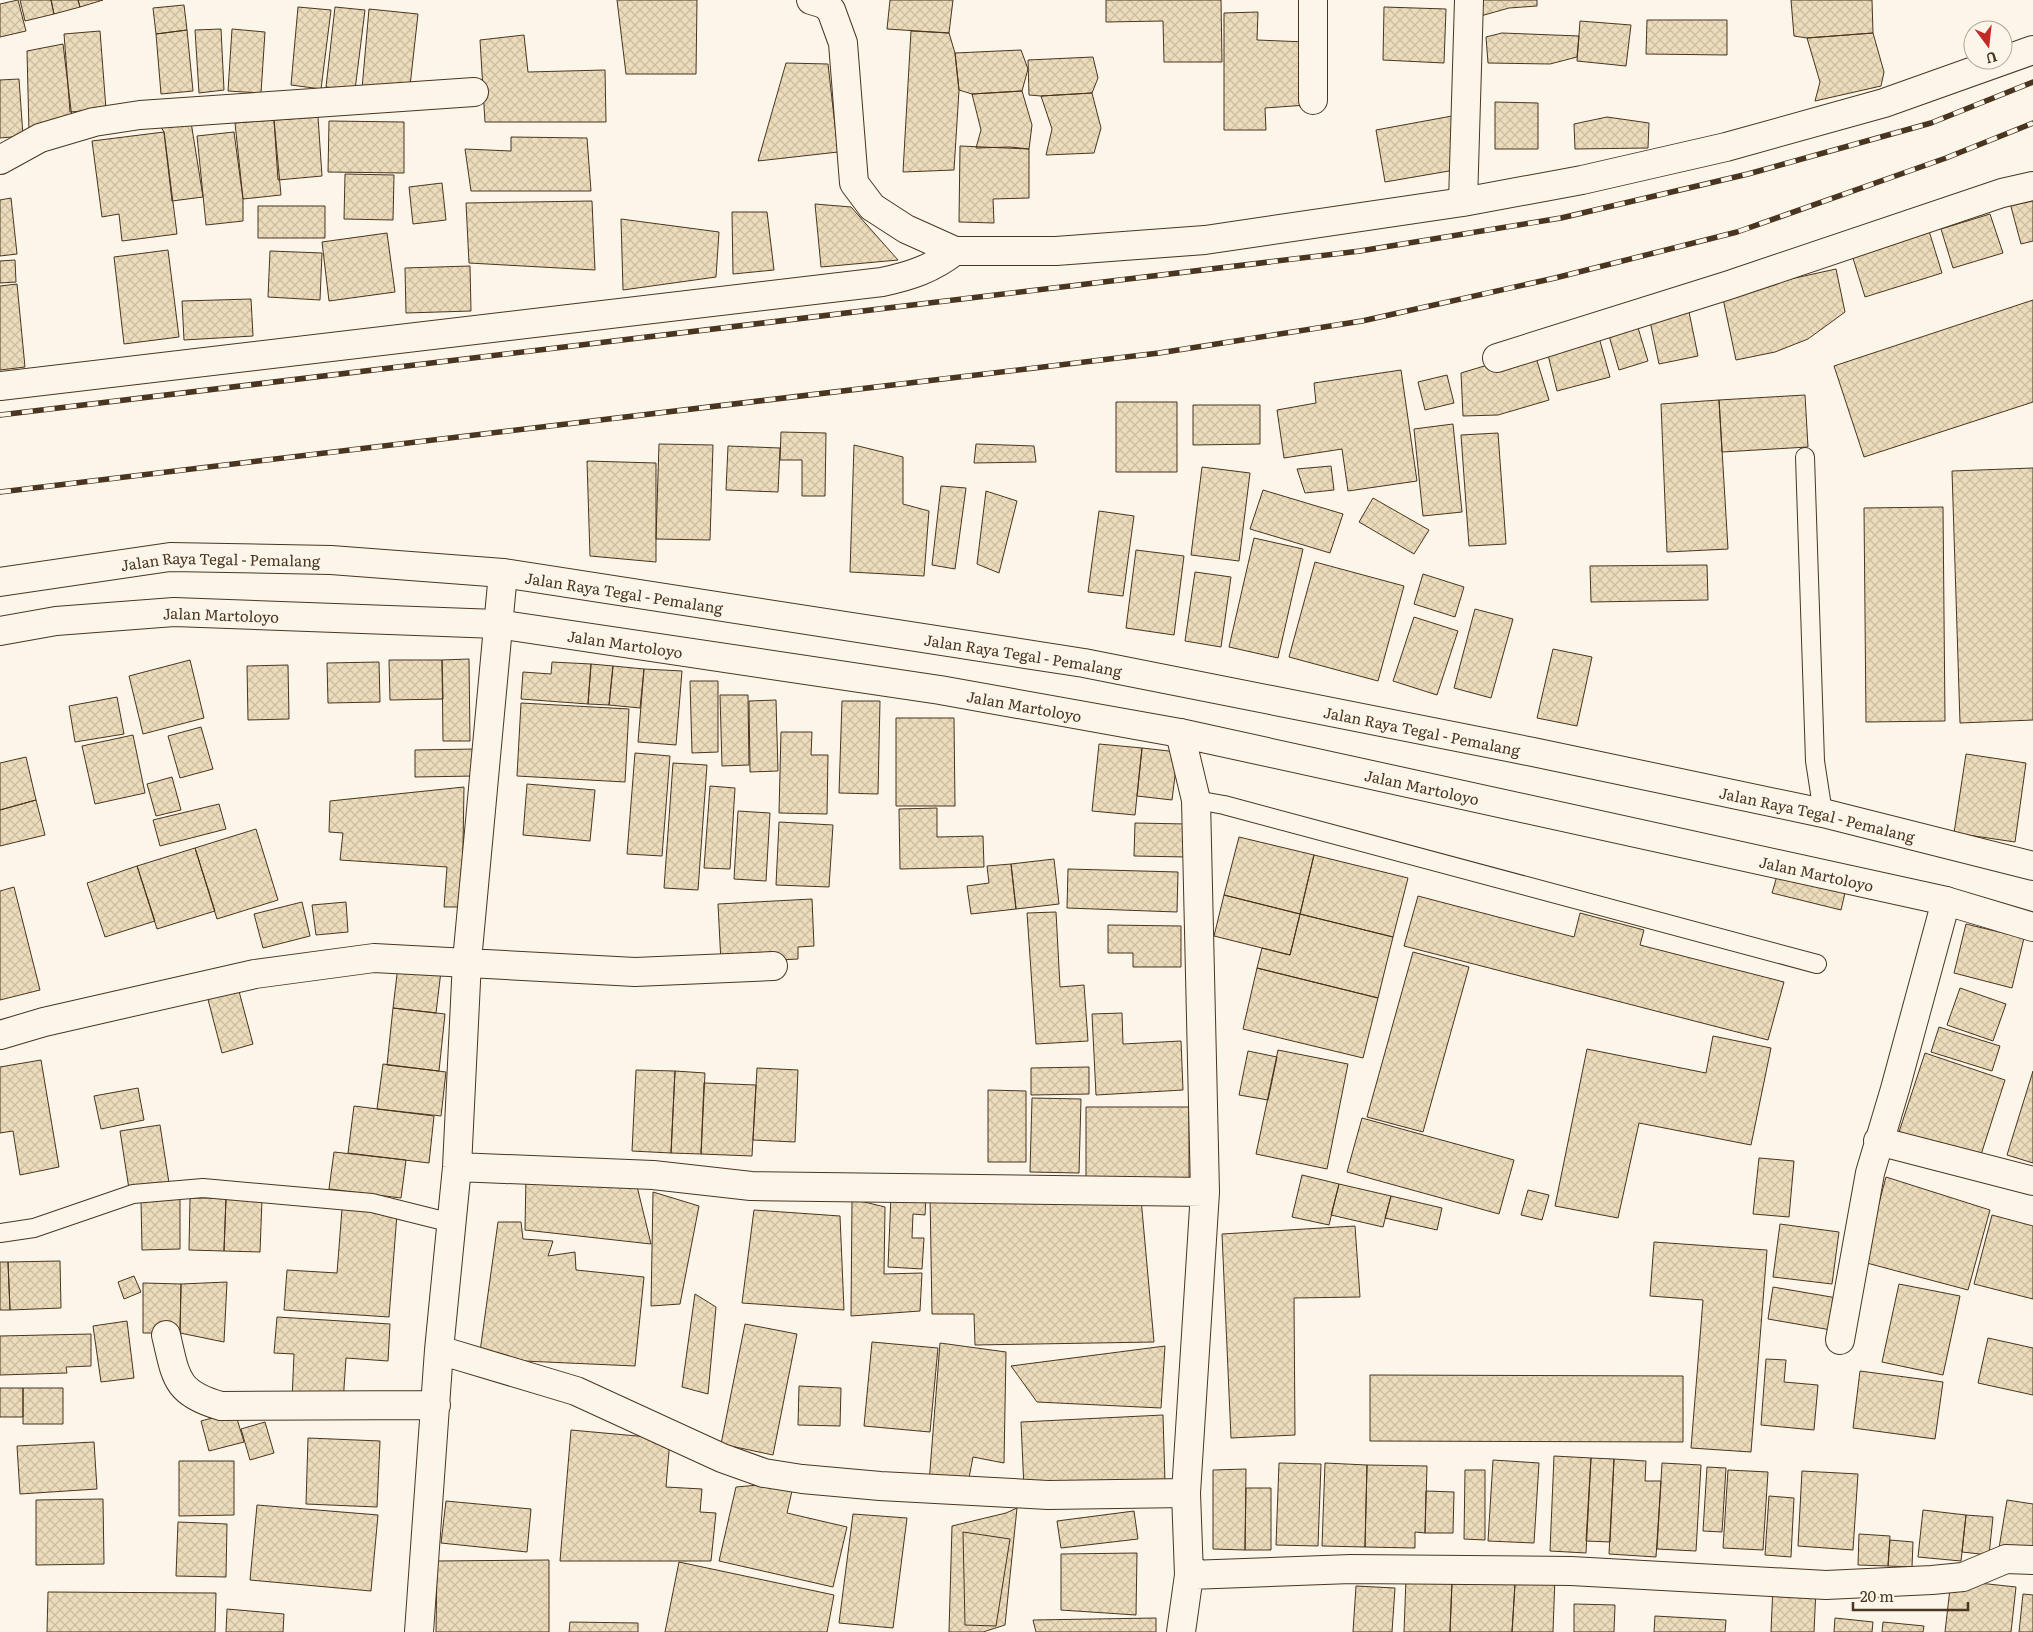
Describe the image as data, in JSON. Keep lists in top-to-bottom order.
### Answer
{
  "streets": {
    "main road": ["Jalan Raya Tegal - Pemalang", "Jalan Martoloyo"]
  },
  "scale_bar": "20 m",
  "north": "bottom"
}
